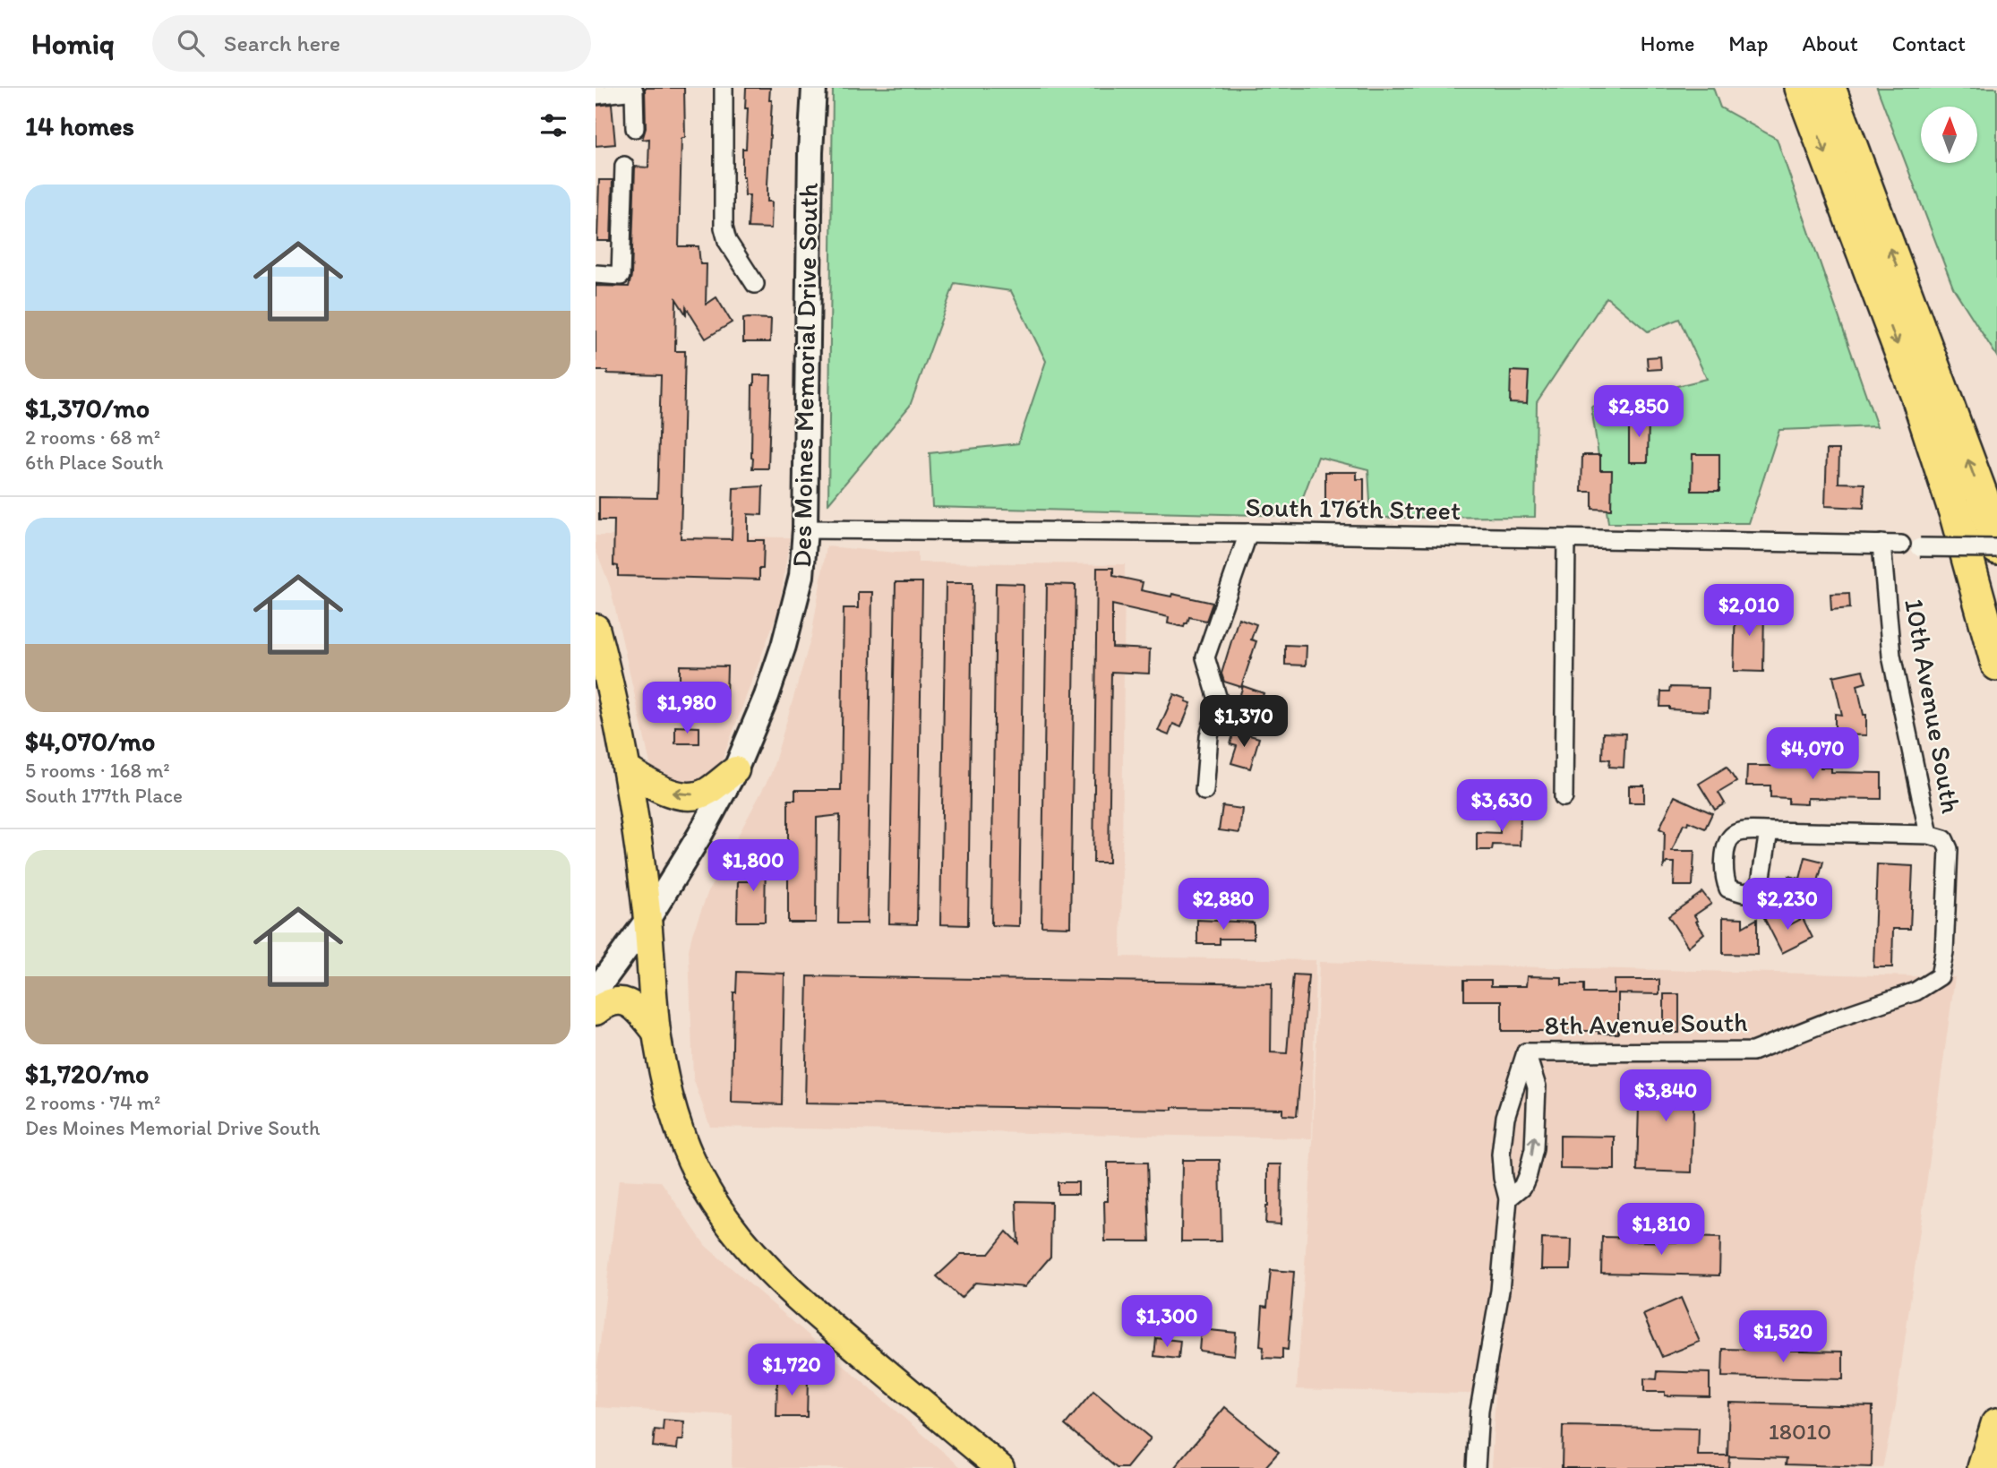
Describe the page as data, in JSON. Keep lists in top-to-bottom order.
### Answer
{
  "streets": {
    "main road": ["Des Moines Memorial Drive South"],
    "street": ["South 176th Street", "10th Avenue South", "8th Avenue South"]
  },
  "crossings": [
    ["Des Moines Memorial Drive South", "South 176th Street"],
    ["South 176th Street", "10th Avenue South"],
    ["10th Avenue South", "8th Avenue South"]
  ],
  "house_numbers": ["18010"],
  "north": "top",
  "page": {
    "header": "Homiq",
    "search": "Search here",
    "nav": [
      "Home",
      "Map",
      "About",
      "Contact"
    ],
    "heading": "14 homes",
    "list": [
      {
        "name": "$1,370/mo",
        "note": "2 rooms · 68 m² · 6th Place South"
      },
      {
        "name": "$4,070/mo",
        "note": "5 rooms · 168 m² · South 177th Place"
      },
      {
        "name": "$1,720/mo",
        "note": "2 rooms · 74 m² · Des Moines Memorial Drive South"
      }
    ],
    "price": [
      "$2,850",
      "$2,010",
      "$1,980",
      "$1,370",
      "$4,070",
      "$3,630",
      "$1,800",
      "$2,880",
      "$2,230",
      "$3,840",
      "$1,810",
      "$1,300",
      "$1,520",
      "$1,720"
    ]
  }
}
